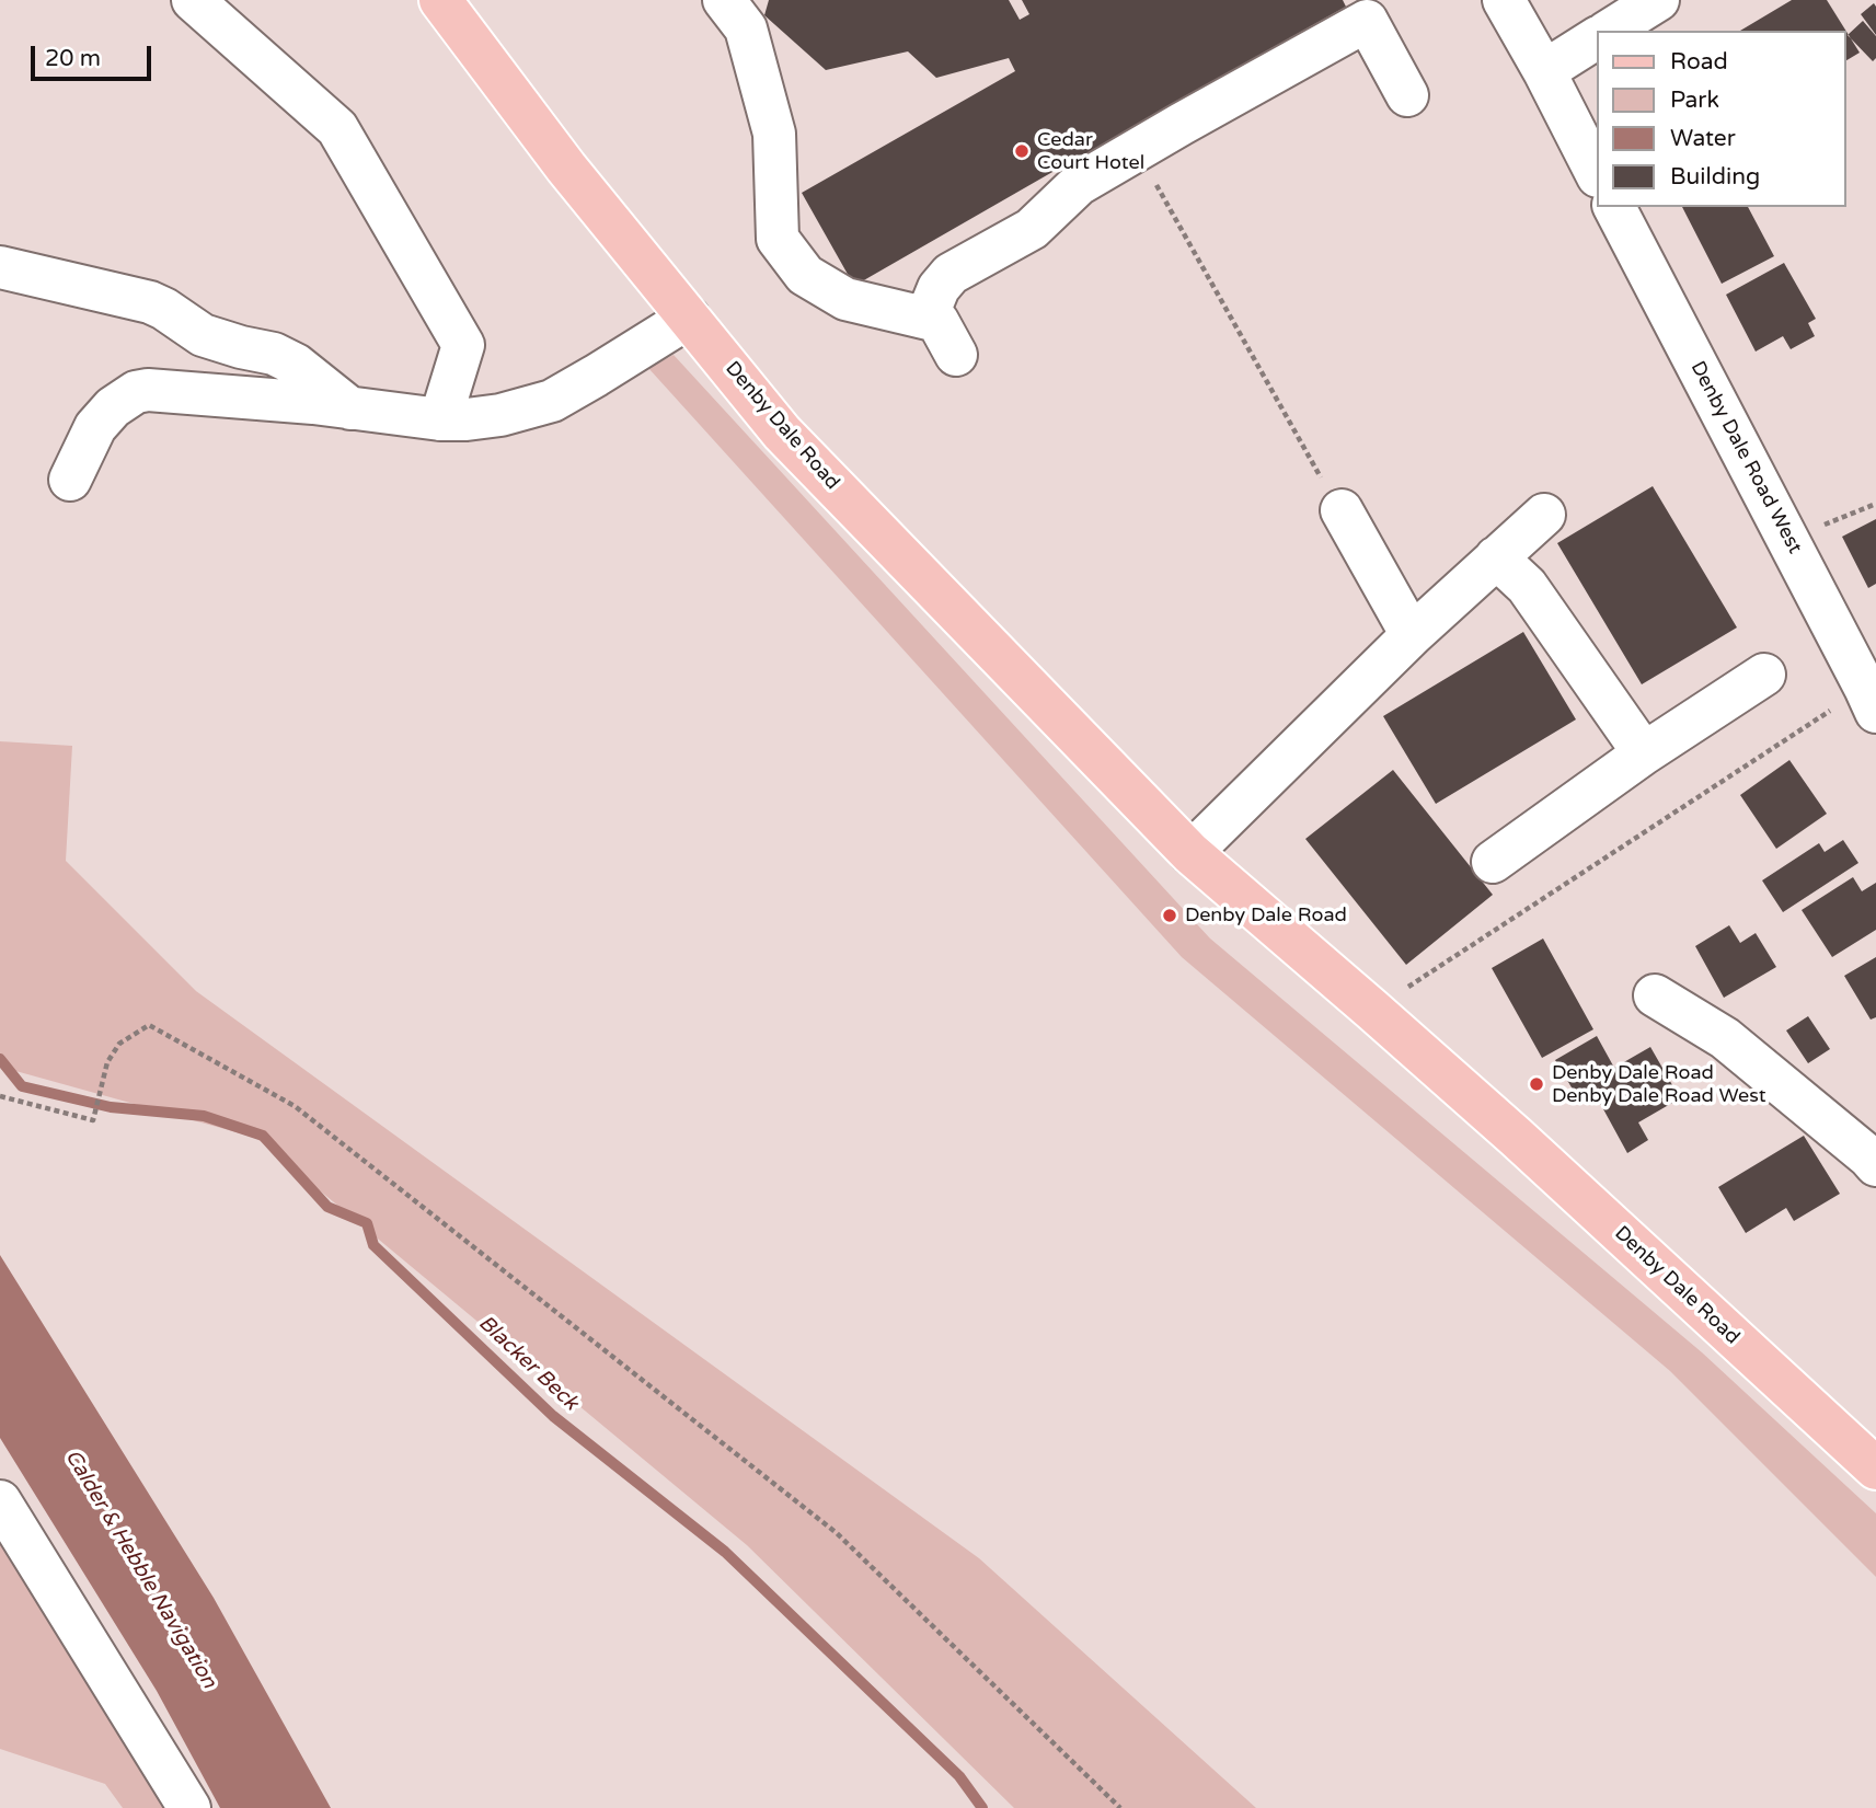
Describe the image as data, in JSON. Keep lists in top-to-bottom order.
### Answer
{
  "streets": {
    "main road": ["Denby Dale Road"],
    "street": ["Denby Dale Road West"]
  },
  "water": ["Blacker Beck", "Calder & Hebble Navigation"],
  "places": ["Cedar Court Hotel", "Denby Dale Road", "Denby Dale Road Denby Dale Road West"],
  "legend": [
    "Road",
    "Park",
    "Water",
    "Building"
  ],
  "scale_bar": "20 m"
}
